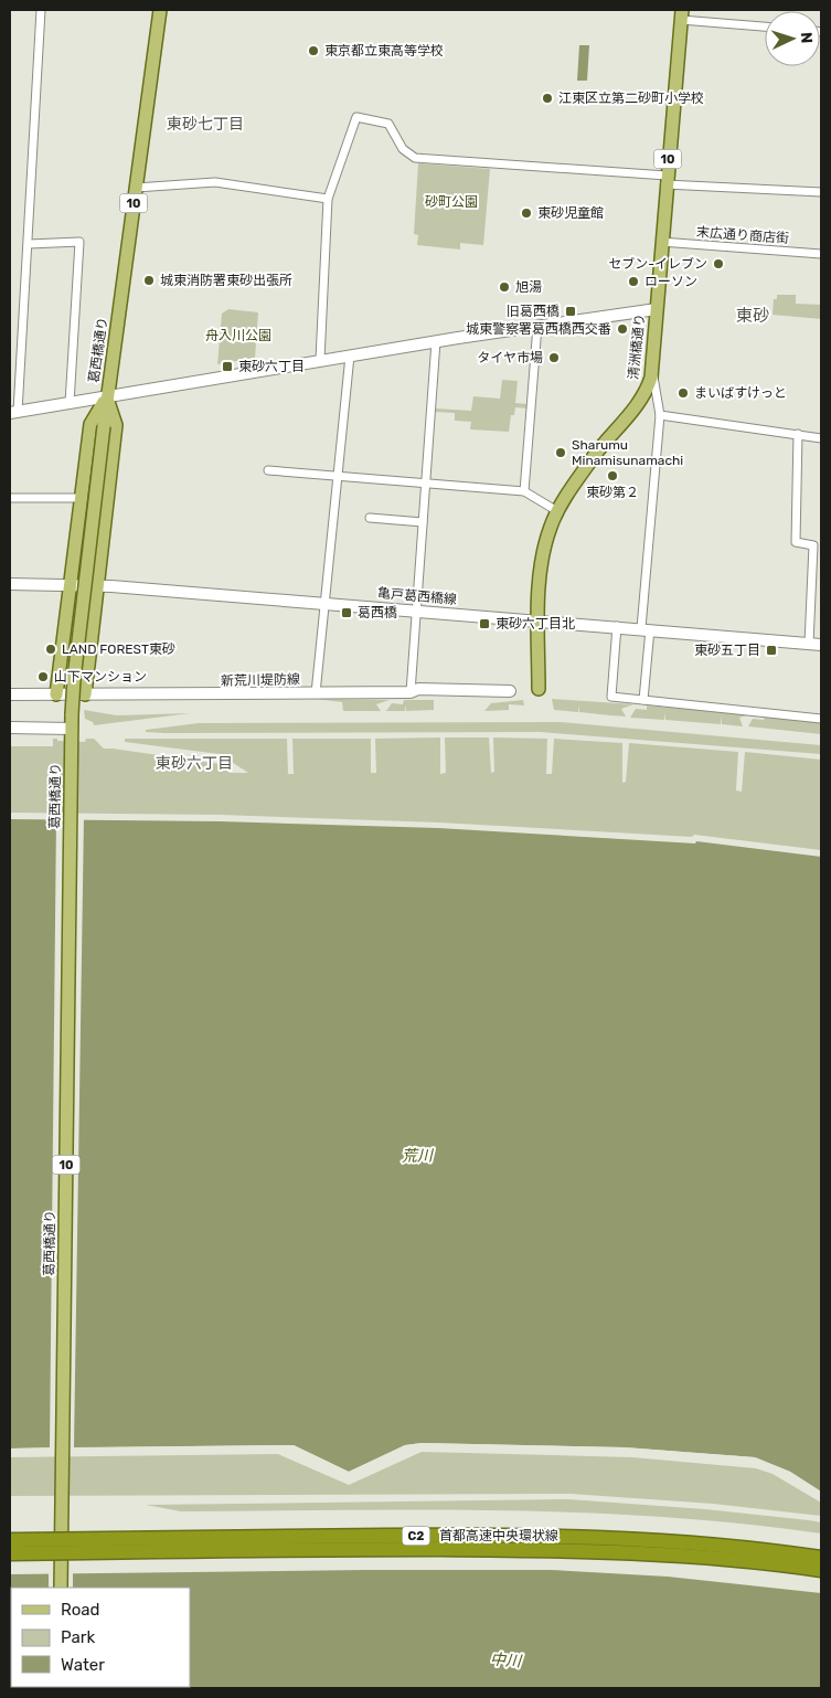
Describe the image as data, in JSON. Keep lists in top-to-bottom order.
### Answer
{
  "streets": {
    "highway": ["C2", "首都高速中央環状線"],
    "main road": [
      "10",
      "清洲橋通り",
      "葛西橋通り",
      "亀戸葛西橋線",
      "新荒川堤防線"
    ],
    "street": ["末広通り商店街"]
  },
  "crossings": [
    ["10", "葛西橋通り"],
    ["10", "亀戸葛西橋線"],
    ["10", "新荒川堤防線"],
    ["末広通り商店街", "清洲橋通り"],
    ["清洲橋通り", "亀戸葛西橋線"]
  ],
  "districts": ["東砂七丁目", "東砂", "東砂六丁目"],
  "water": ["荒川", "中川"],
  "parks": ["砂町公園", "舟入川公園"],
  "places": {
    "other": [
      "東京都立東高等学校",
      "江東区立第二砂町小学校",
      "東砂児童館",
      "セブン-イレブン",
      "城東消防署東砂出張所",
      "ローソン",
      "旭湯",
      "城東警察署葛西橋西交番",
      "タイヤ市場",
      "まいばすけっと",
      "Sharumu Minamisunamachi",
      "東砂第２",
      "LAND FOREST東砂",
      "山下マンション"
    ],
    "transit": [
      "旧葛西橋",
      "東砂六丁目",
      "葛西橋",
      "東砂六丁目北",
      "東砂五丁目"
    ]
  },
  "legend": ["Road", "Park", "Water"],
  "north": "right"
}
